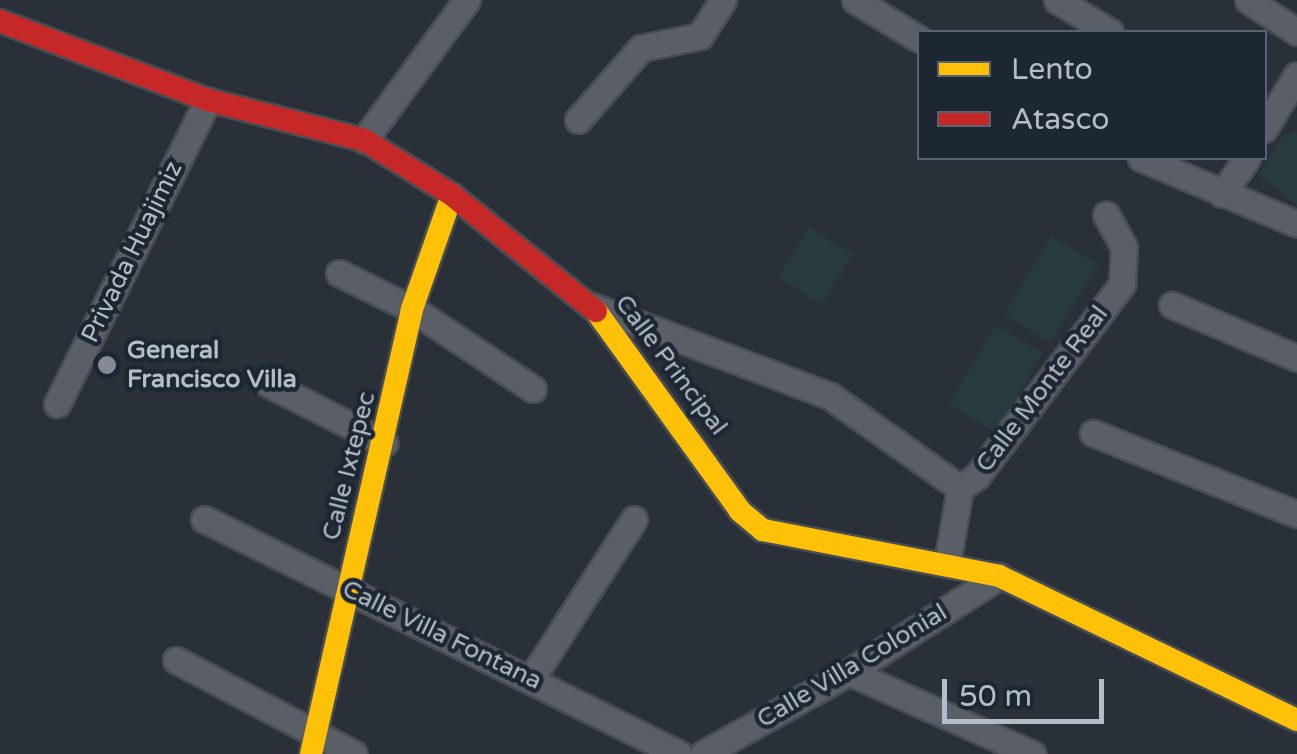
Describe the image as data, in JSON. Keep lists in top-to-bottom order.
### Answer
{
  "streets": {
    "street": [
      "Privada Huajimiz",
      "Calle Principal",
      "Calle Monte Real",
      "Calle Ixtepec",
      "Calle Villa Fontana",
      "Calle Villa Colonial"
    ]
  },
  "crossings": [
    ["Privada Huajimiz", "Calle Principal"],
    ["Calle Principal", "Calle Monte Real"],
    ["Calle Principal", "Calle Ixtepec"],
    ["Calle Principal", "Calle Villa Colonial"],
    ["Calle Ixtepec", "Calle Villa Fontana"]
  ],
  "places": ["General Francisco Villa"],
  "legend": ["Lento", "Atasco"],
  "scale_bar": "50 m"
}
